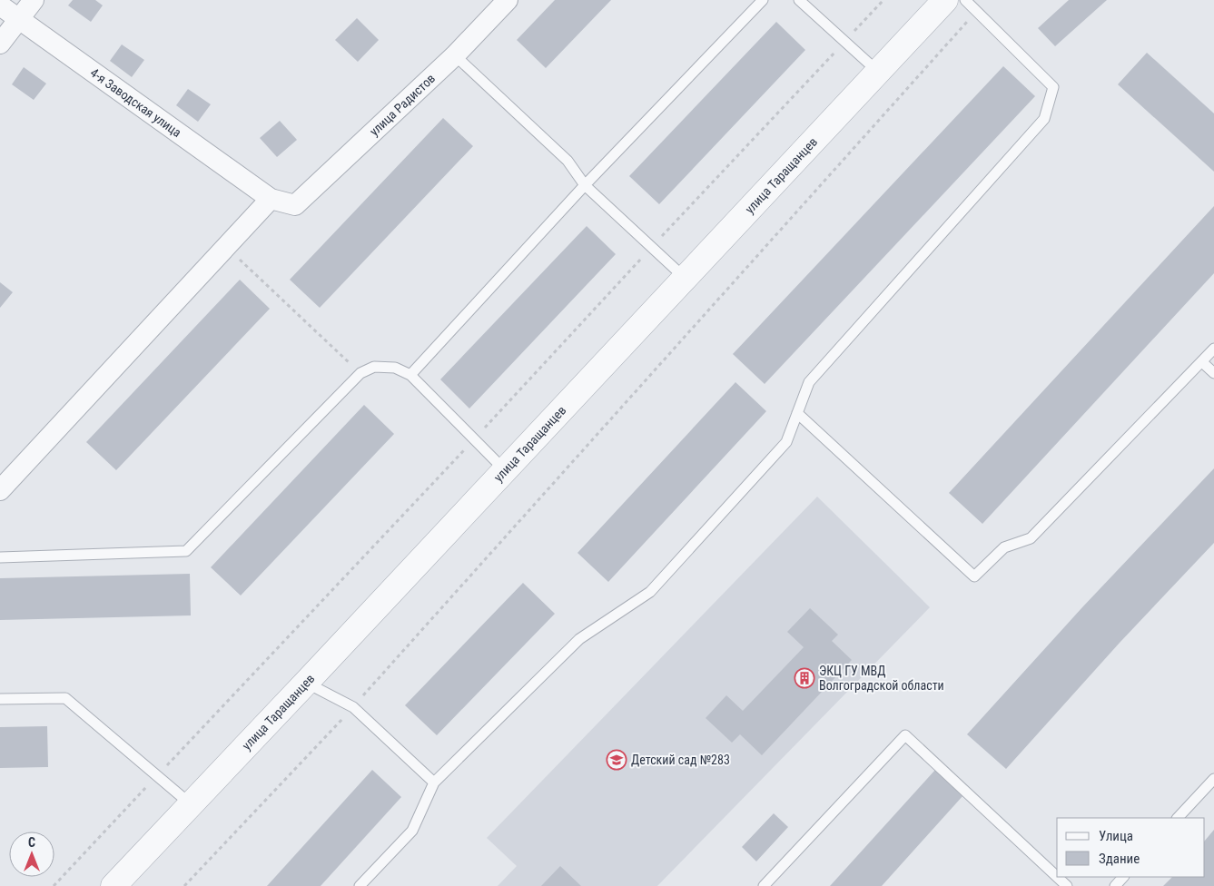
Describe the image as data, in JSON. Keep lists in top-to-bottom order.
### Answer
{
  "streets": {
    "street": ["4-я Заводская улица", "улица Радистов", "улица Таращанцев"]
  },
  "crossings": [
    ["4-я Заводская улица", "улица Радистов"]
  ],
  "places": {
    "building": ["ЭКЦ ГУ МВД Волгоградской области"],
    "school or university": ["Детский сад №283"]
  },
  "legend": ["Улица", "Здание"],
  "north": "top"
}
